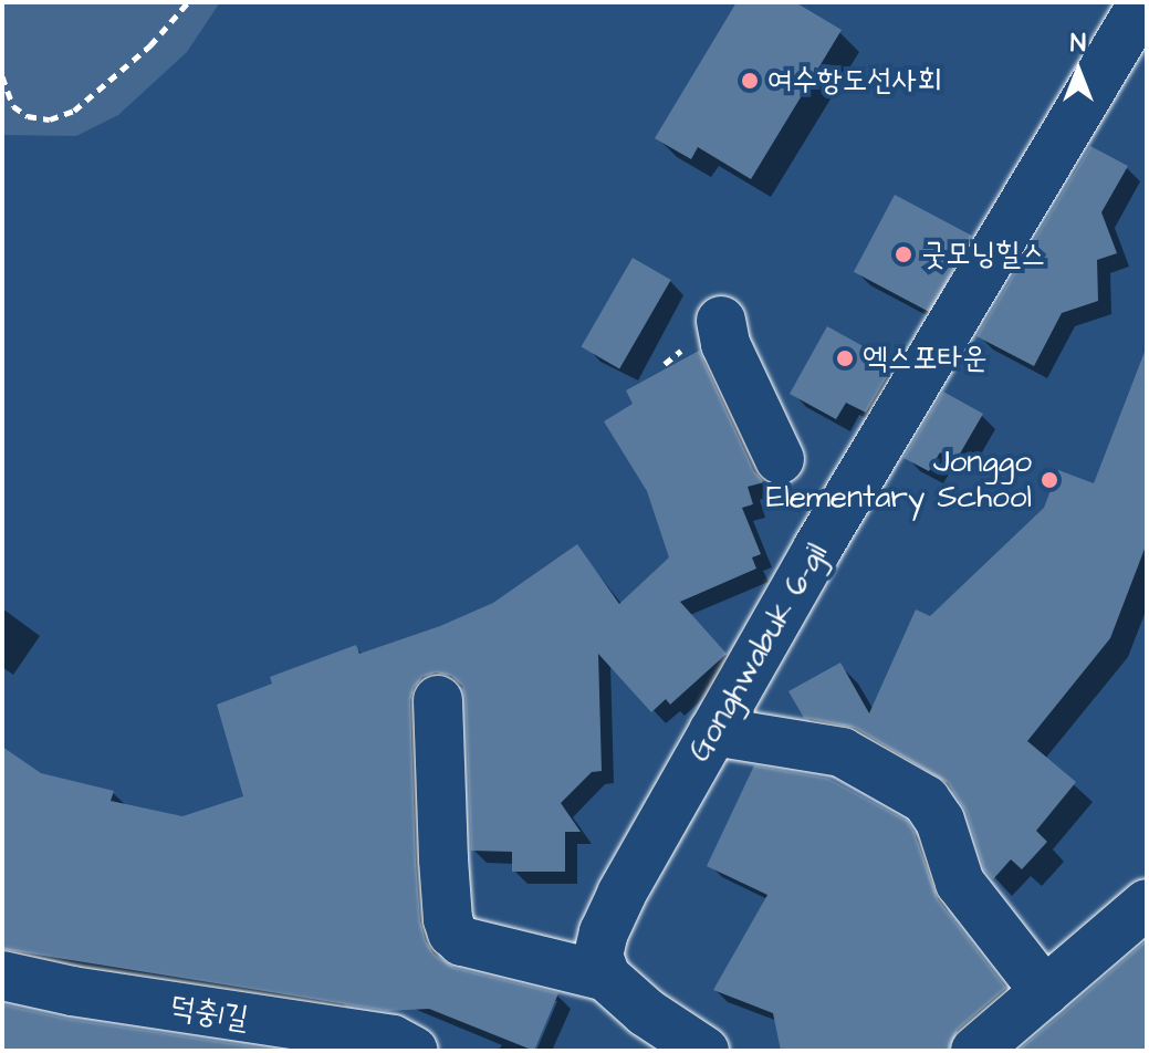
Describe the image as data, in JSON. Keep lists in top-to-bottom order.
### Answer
{
  "streets": {
    "street": ["Gonghwabuk 6-gil", "덕충1길"]
  },
  "places": [
    "여수항도선사회",
    "굿모닝힐스",
    "엑스포타운",
    "Jonggo Elementary School"
  ],
  "north": "top"
}
